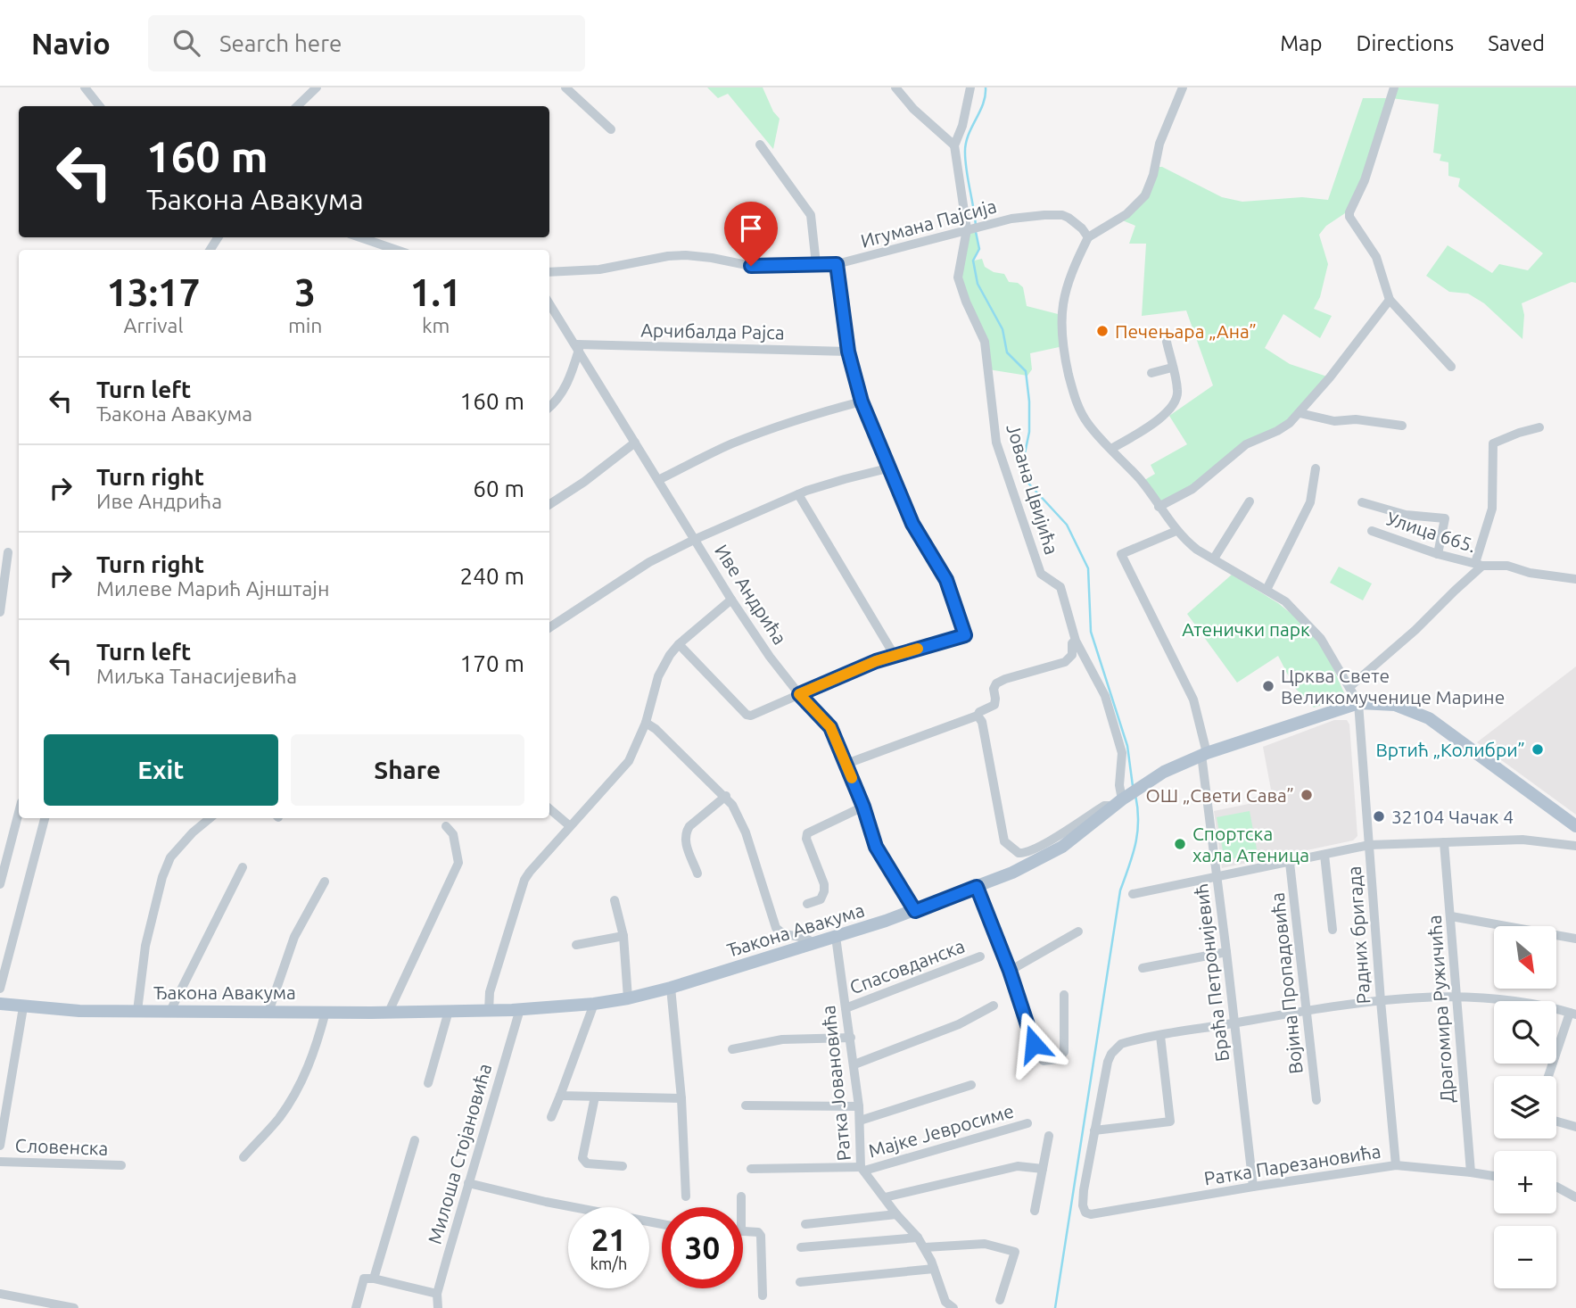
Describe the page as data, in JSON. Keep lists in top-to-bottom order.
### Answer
{
  "streets": {
    "main road": ["Ђакона Авакума"],
    "street": [
      "Игумана Пајсија",
      "Арчибалда Рајса",
      "Јована Цвијића",
      "Улица 665.",
      "Иве Андрића",
      "Радних бригада",
      "Спасовданска",
      "Браћа Петронијевић",
      "Војина Пропадовића",
      "Драгомира Ружичића",
      "Ратка Јовановића",
      "Мајке Јевросиме",
      "Словенска",
      "Милоша Стојановића",
      "Ратка Парезановића"
    ]
  },
  "crossings": [
    ["Игумана Пајсија", "Јована Цвијића"],
    ["Арчибалда Рајса", "Иве Андрића"],
    ["Јована Цвијића", "Ђакона Авакума"],
    ["Иве Андрића", "Ђакона Авакума"],
    ["Ђакона Авакума", "Радних бригада"],
    ["Ђакона Авакума", "Браћа Петронијевић"],
    ["Ђакона Авакума", "Ратка Јовановића"],
    ["Ђакона Авакума", "Милоша Стојановића"],
    ["Радних бригада", "Ратка Парезановића"],
    ["Спасовданска", "Ратка Јовановића"],
    ["Браћа Петронијевић", "Ратка Парезановића"],
    ["Драгомира Ружичића", "Ратка Парезановића"],
    ["Ратка Јовановића", "Мајке Јевросиме"]
  ],
  "parks": ["Атенички парк"],
  "places": [
    "Печењара „Ана”",
    "Црква Свете Великомученице Марине",
    "Вртић „Колибри”",
    "ОШ „Свети Сава”",
    "32104 Чачак 4",
    "Спортска хала Атеница"
  ],
  "north": "bottom right",
  "page": {
    "header": "Navio",
    "search": "Search here",
    "nav": ["Map", "Directions", "Saved"],
    "turn": ["160 m", "Ђакона Авакума"],
    "eta": [
      "13:17",
      "Arrival",
      "3",
      "min",
      "1.1",
      "km"
    ],
    "list": [
      {
        "name": "Turn left",
        "note": "Ђакона Авакума",
        "value": "160 m"
      },
      {
        "name": "Turn right",
        "note": "Иве Андрића",
        "value": "60 m"
      },
      {
        "name": "Turn right",
        "note": "Милеве Марић Ајнштајн",
        "value": "240 m"
      },
      {
        "name": "Turn left",
        "note": "Миљка Танасијевића",
        "value": "170 m"
      }
    ],
    "buttons": ["Exit", "Share"],
    "map_buttons": ["+", "−"],
    "speed": "21 km/h",
    "limit": "30"
  }
}
